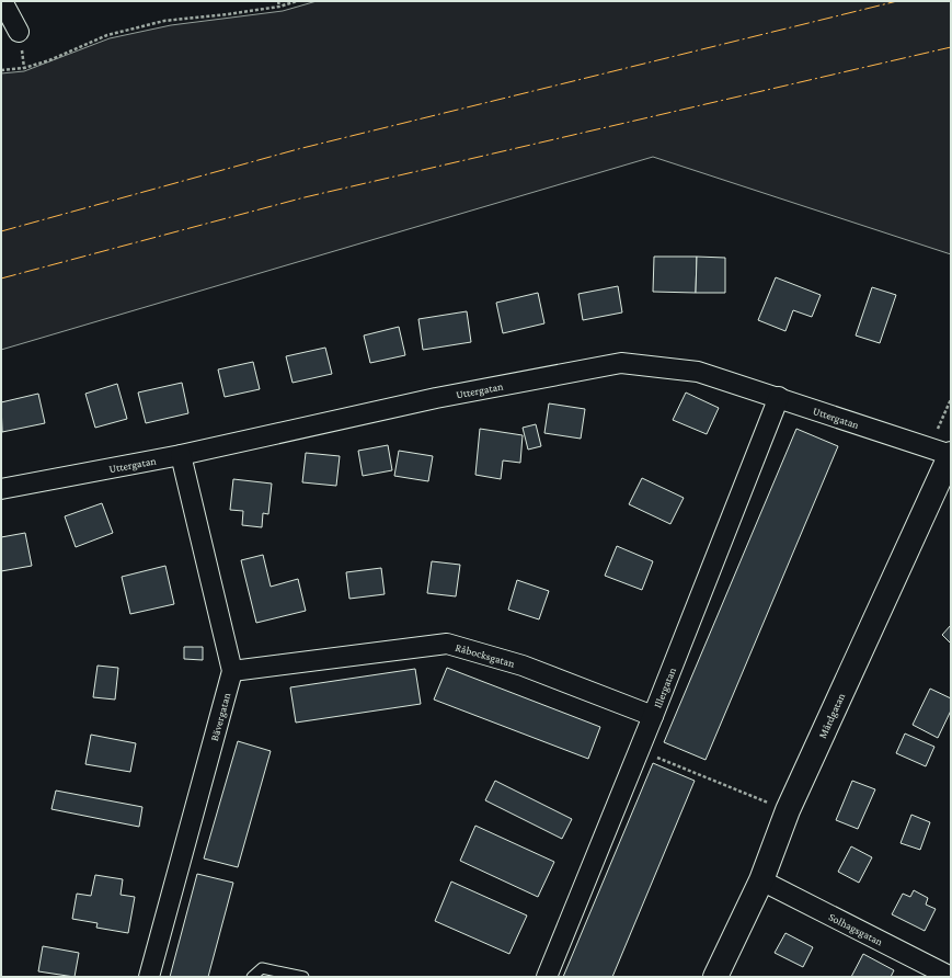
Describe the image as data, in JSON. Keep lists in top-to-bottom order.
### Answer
{
  "streets": {
    "street": [
      "Uttergatan",
      "Råbocksgatan",
      "Illergatan",
      "Mårdgatan",
      "Bävergatan",
      "Solhagsgatan"
    ]
  },
  "crossings": [
    ["Uttergatan", "Illergatan"],
    ["Uttergatan", "Mårdgatan"],
    ["Uttergatan", "Bävergatan"],
    ["Råbocksgatan", "Illergatan"],
    ["Råbocksgatan", "Bävergatan"],
    ["Mårdgatan", "Solhagsgatan"]
  ]
}
